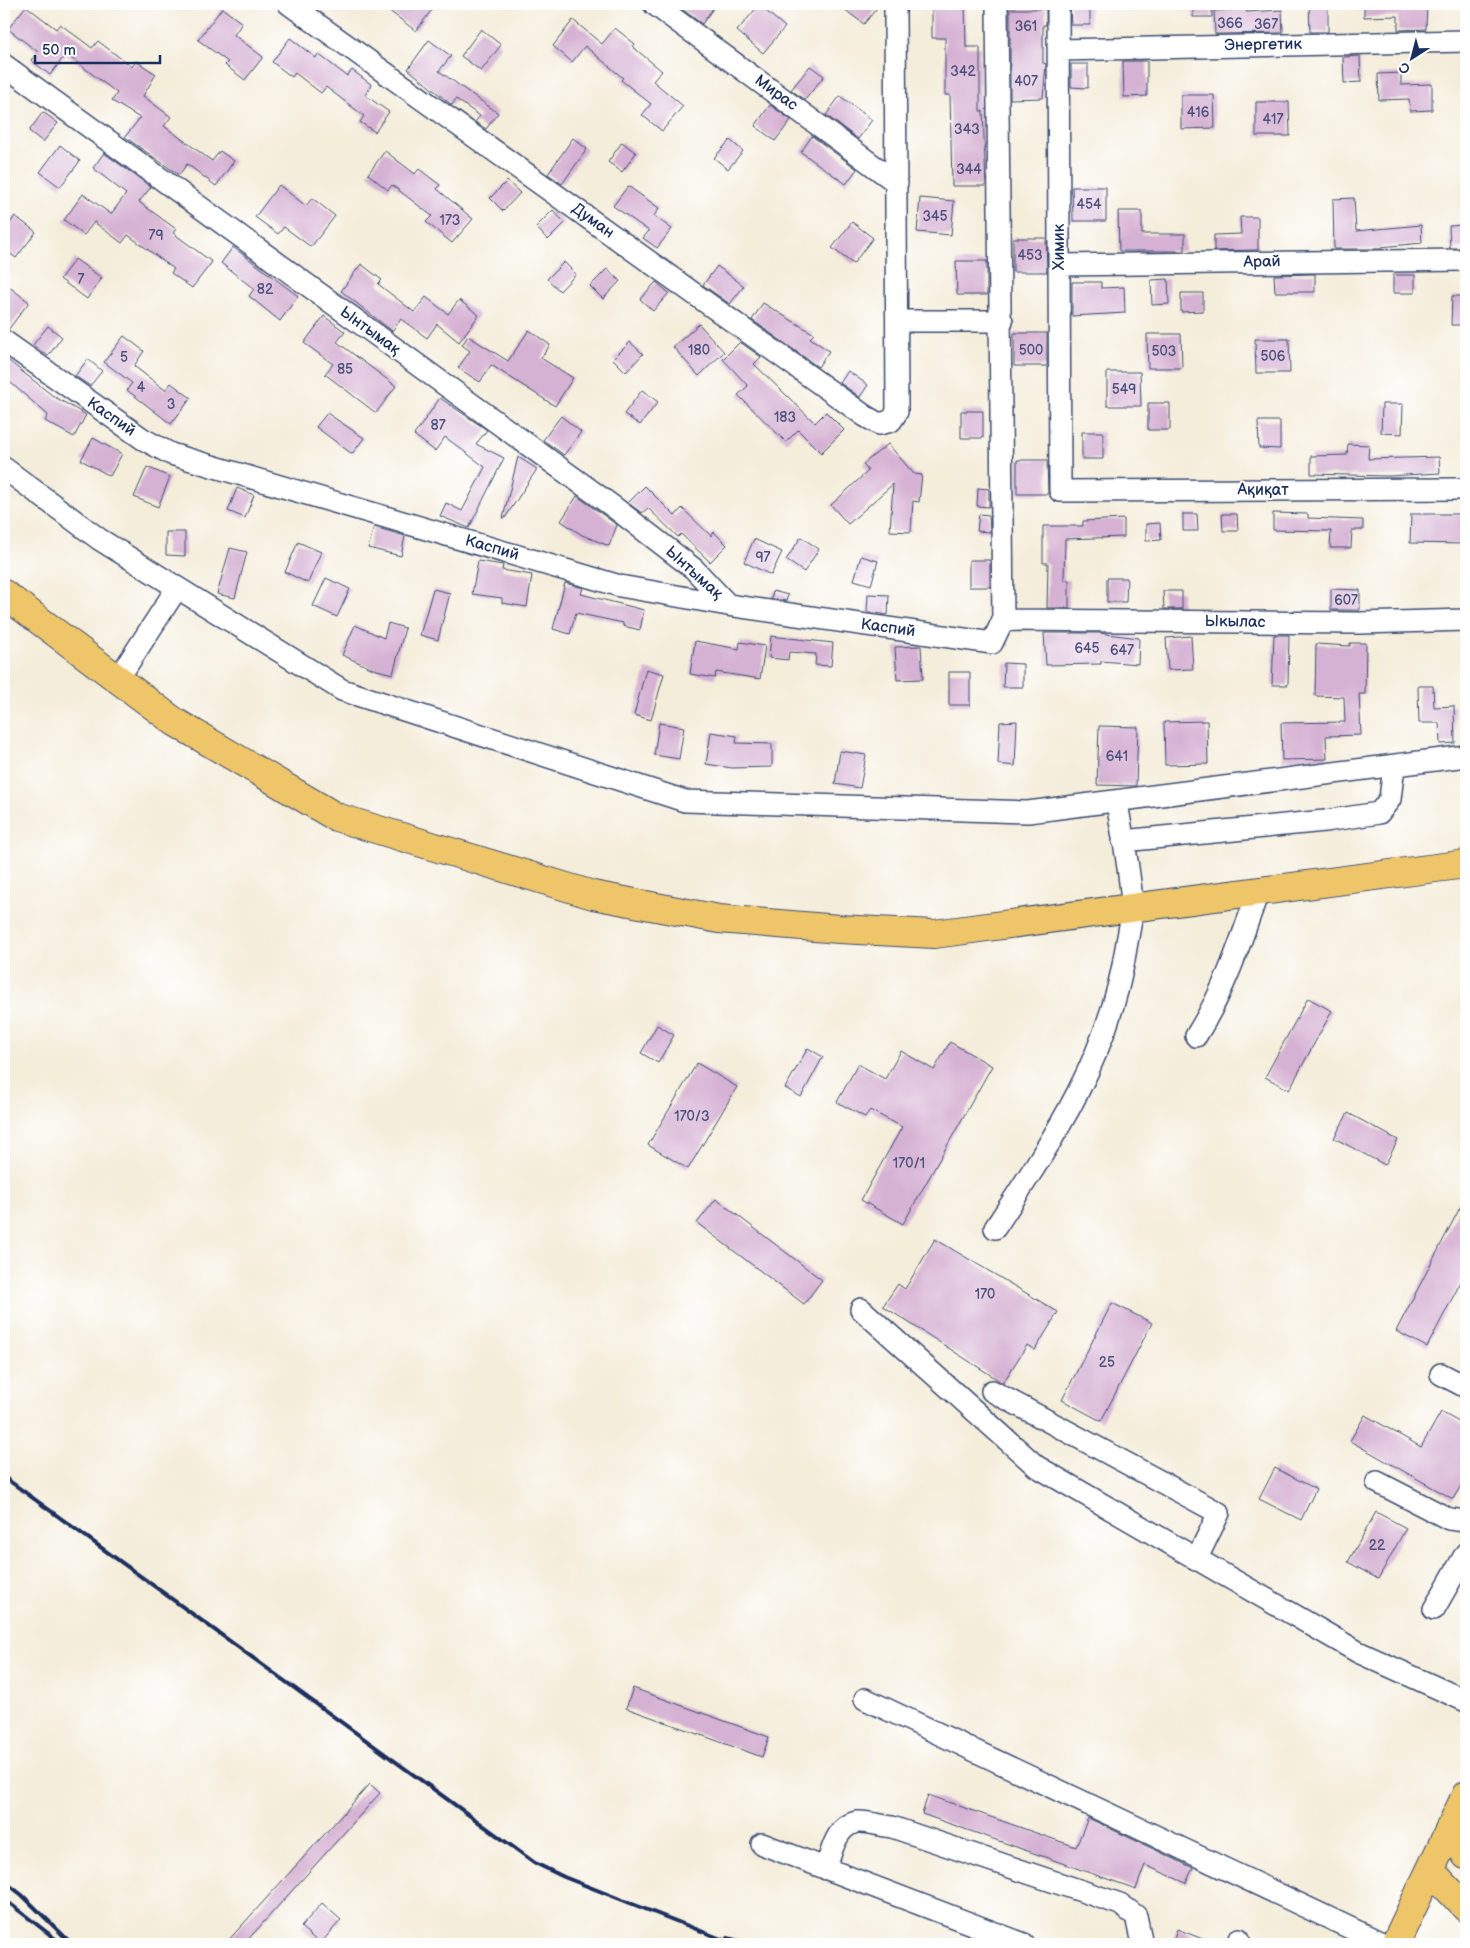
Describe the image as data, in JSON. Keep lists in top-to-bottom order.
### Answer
{
  "streets": {
    "street": [
      "Энергетик",
      "Мирас",
      "Думан",
      "Химик",
      "Арай",
      "Ынтымақ",
      "Каспий",
      "Ақиқат",
      "Ыкылас"
    ]
  },
  "crossings": [
    ["Энергетик", "Химик"],
    ["Химик", "Арай"],
    ["Химик", "Ақиқат"],
    ["Ынтымақ", "Каспий"],
    ["Каспий", "Ыкылас"]
  ],
  "house_numbers": [
    "366",
    "367",
    "361",
    "342",
    "407",
    "416",
    "417",
    "343",
    "344",
    "454",
    "345",
    "173",
    "79",
    "453",
    "7",
    "82",
    "180",
    "500",
    "503",
    "506",
    "5",
    "85",
    "4",
    "549",
    "3",
    "183",
    "87",
    "97",
    "607",
    "645",
    "647",
    "641",
    "170/3",
    "170/1",
    "170",
    "25",
    "22"
  ],
  "scale_bar": "50 m",
  "north": "bottom left"
}
